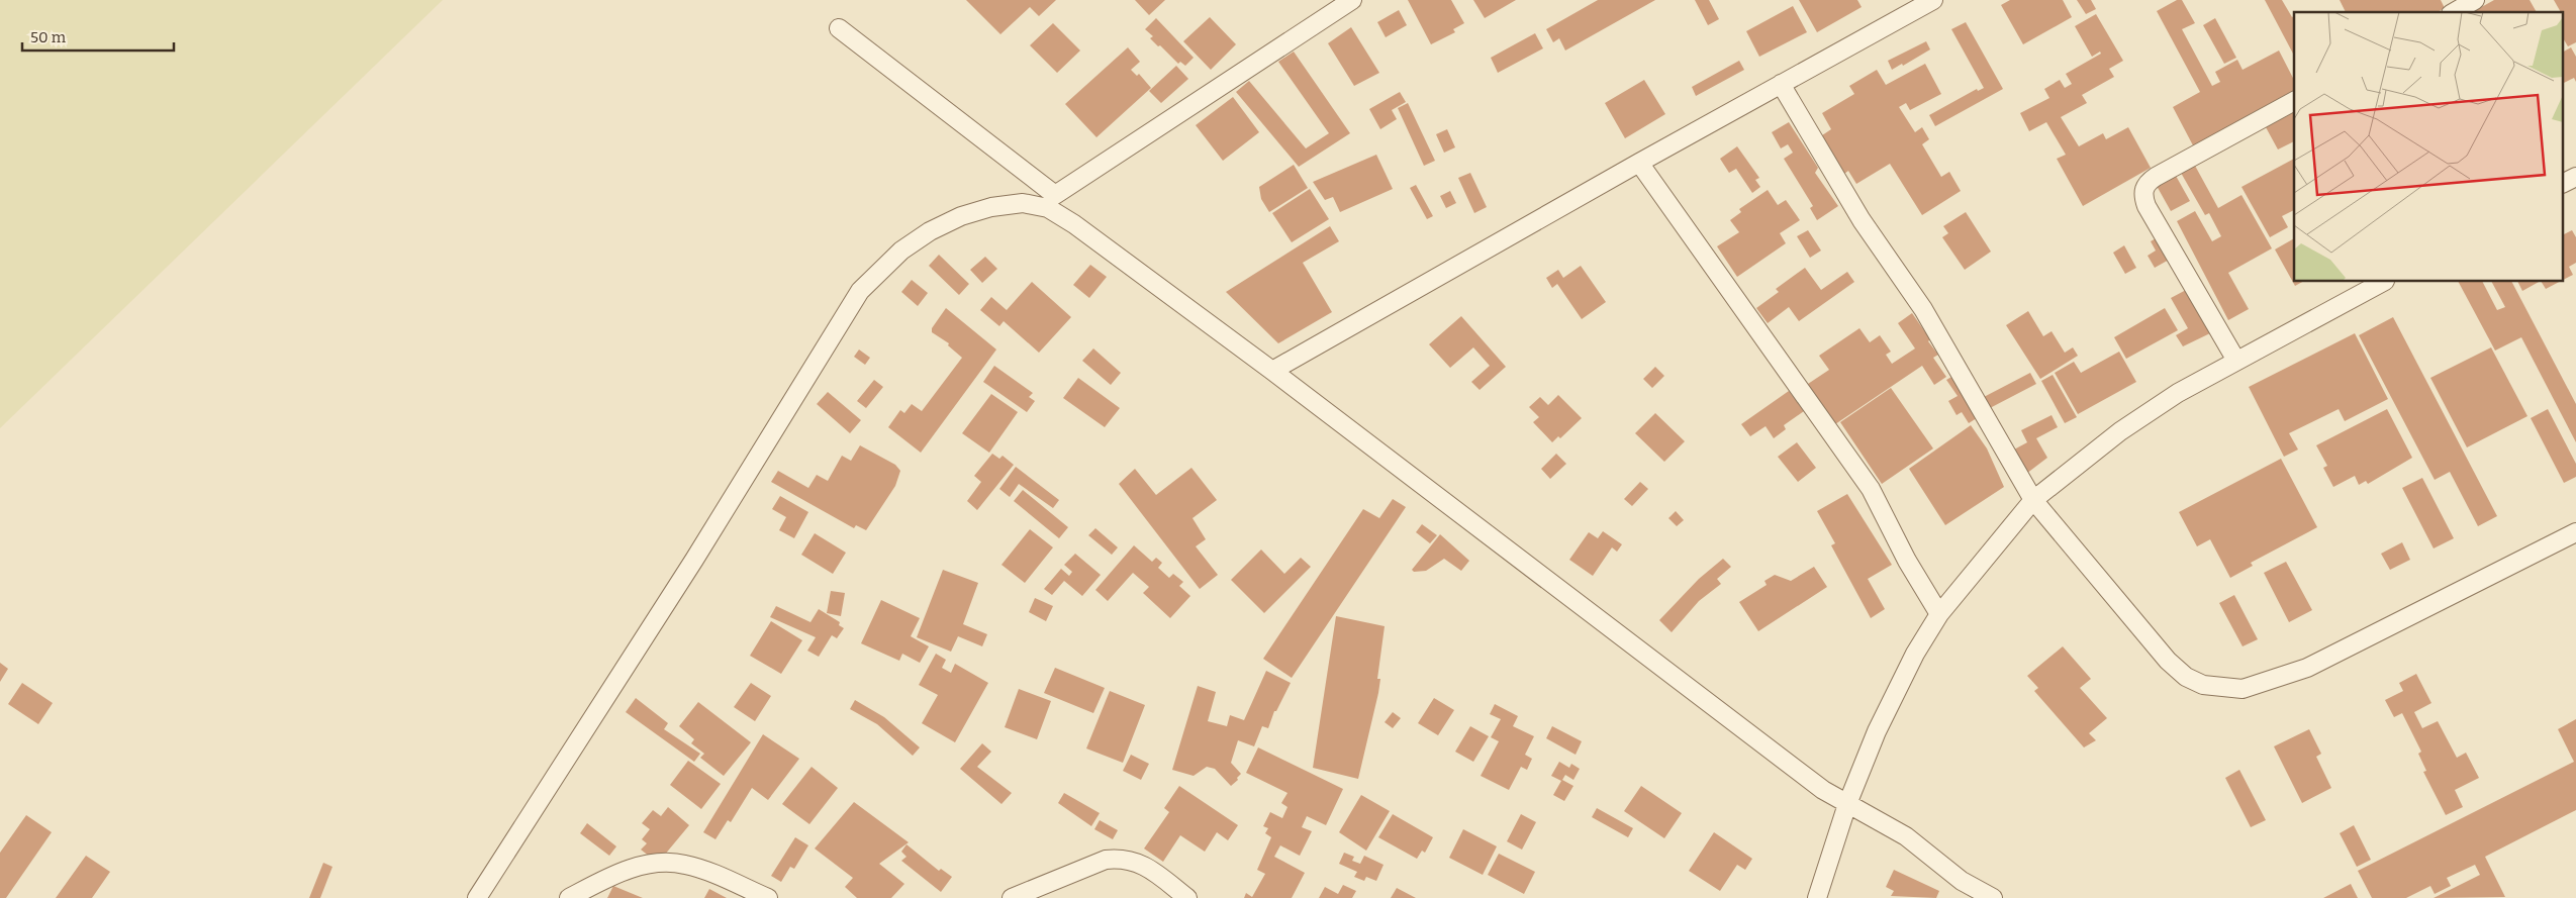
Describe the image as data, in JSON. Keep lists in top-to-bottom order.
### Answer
{
  "scale_bar": "50 m"
}
